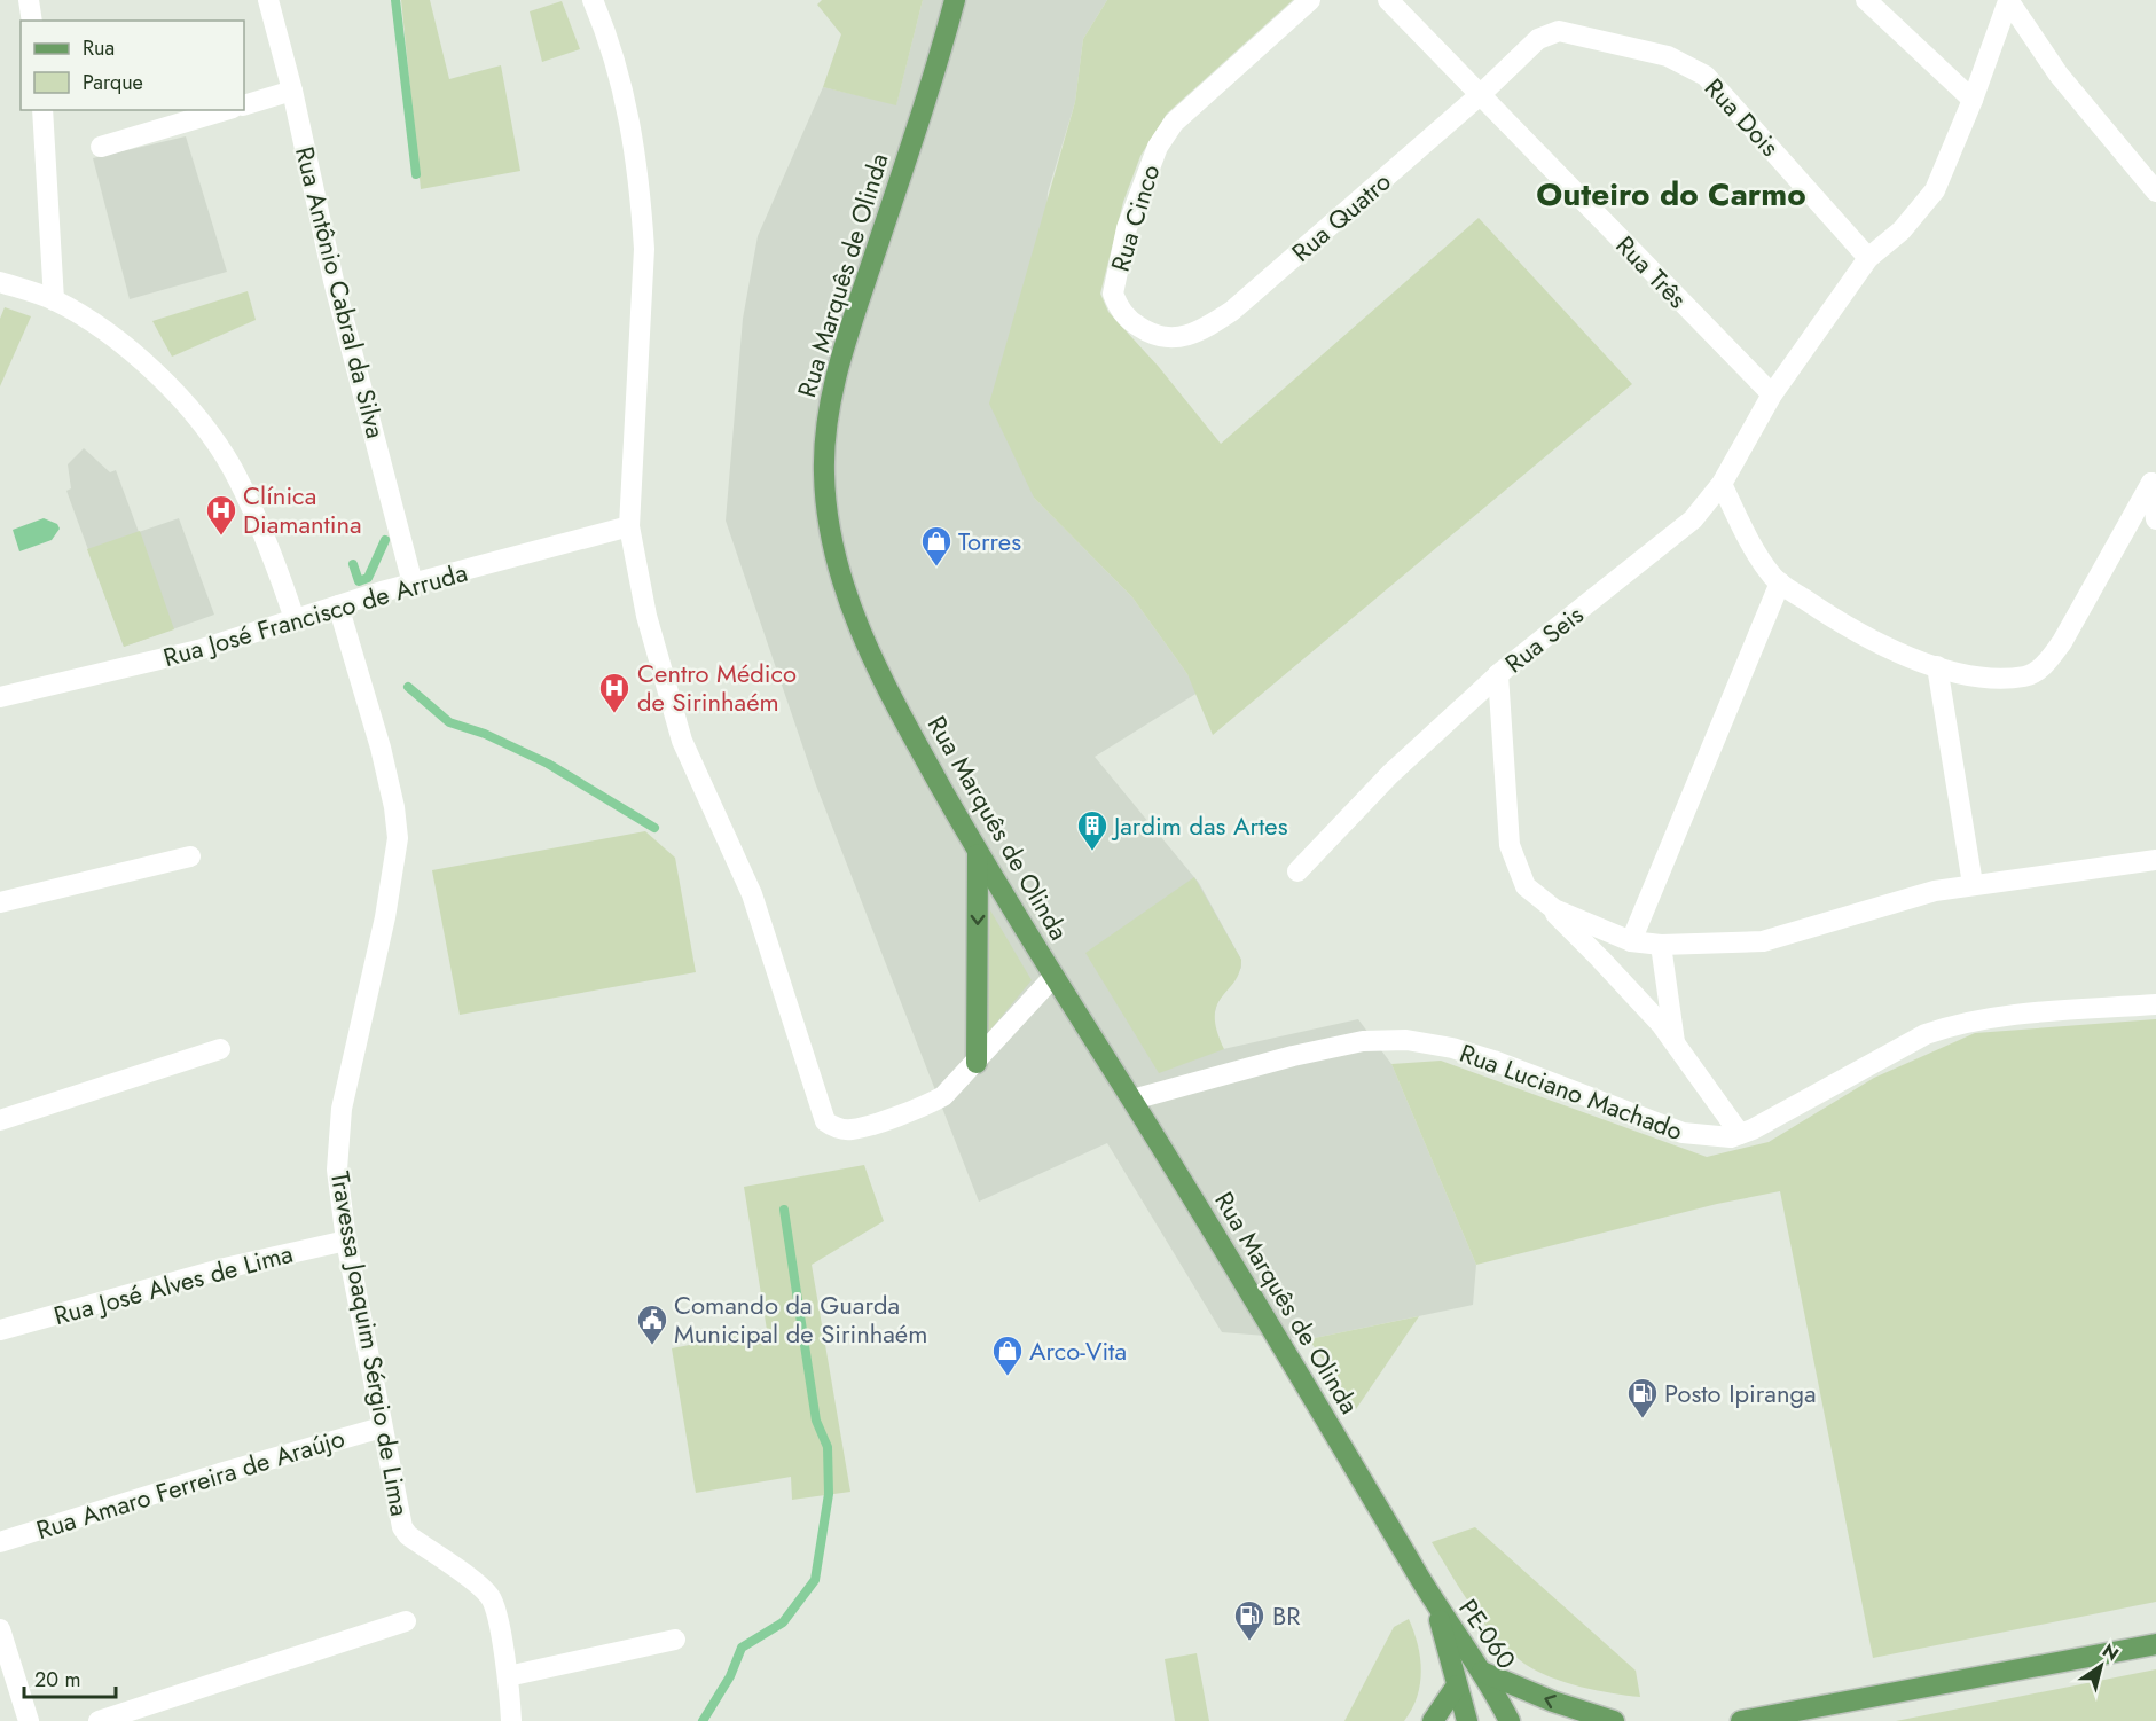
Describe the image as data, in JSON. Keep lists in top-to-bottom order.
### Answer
{
  "streets": {
    "main road": ["Rua Marquês de Olinda", "PE-060"],
    "street": [
      "Rua Dois",
      "Rua Quatro",
      "Rua Cinco",
      "Rua Três",
      "Rua Antônio Cabral da Silva",
      "Rua José Francisco de Arruda",
      "Rua Seis",
      "Rua Luciano Machado",
      "Rua José Alves de Lima",
      "Travessa Joaquim Sérgio de Lima",
      "Rua Amaro Ferreira de Araújo"
    ]
  },
  "crossings": [
    ["Rua Dois", "Rua Quatro"],
    ["Rua Dois", "Rua Três"],
    ["Rua Dois", "Rua Seis"],
    ["Rua Quatro", "Rua Cinco"],
    ["Rua Quatro", "Rua Três"],
    ["Rua Três", "Rua Seis"],
    ["Rua Marquês de Olinda", "Rua Luciano Machado"],
    ["Rua Marquês de Olinda", "PE-060"],
    ["Rua Antônio Cabral da Silva", "Rua José Francisco de Arruda"],
    ["Rua José Francisco de Arruda", "Travessa Joaquim Sérgio de Lima"],
    ["Rua José Alves de Lima", "Travessa Joaquim Sérgio de Lima"],
    ["Travessa Joaquim Sérgio de Lima", "Rua Amaro Ferreira de Araújo"]
  ],
  "districts": ["Outeiro do Carmo"],
  "places": {
    "hospital": ["Clínica Diamantina", "Centro Médico de Sirinhaém"],
    "shop": ["Torres", "Arco-Vita"],
    "building": ["Jardim das Artes"],
    "public building": ["Comando da Guarda Municipal de Sirinhaém"],
    "fuel station": ["Posto Ipiranga", "BR"]
  },
  "legend": ["Rua", "Parque"],
  "scale_bar": "20 m",
  "north": "top right"
}
